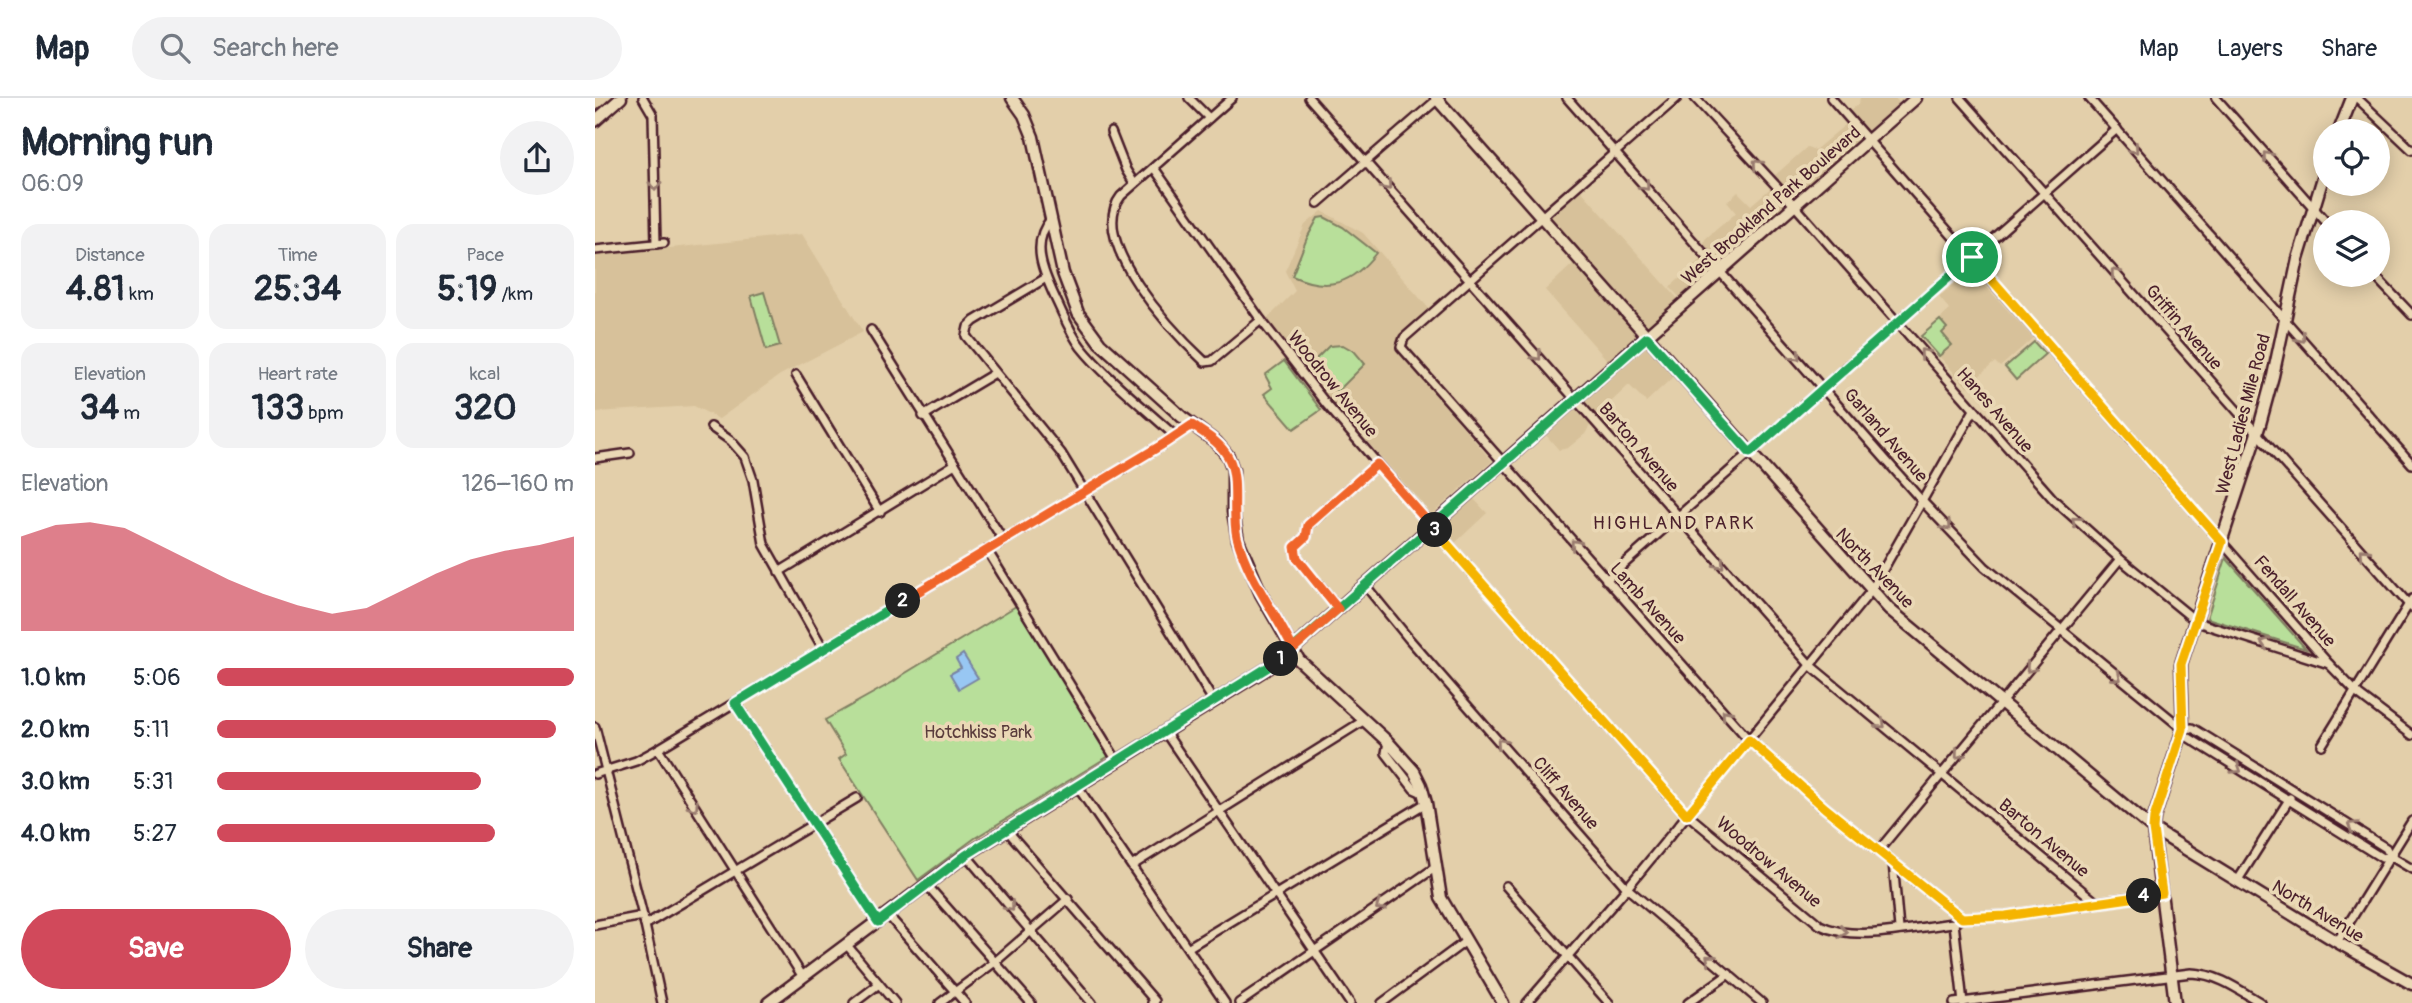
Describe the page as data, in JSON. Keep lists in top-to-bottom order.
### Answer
{
  "streets": {
    "street": [
      "West Brookland Park Boulevard",
      "Griffin Avenue",
      "Woodrow Avenue",
      "Hanes Avenue",
      "West Ladies Mile Road",
      "Garland Avenue",
      "Barton Avenue",
      "North Avenue",
      "Fendall Avenue",
      "Lamb Avenue",
      "Cliff Avenue"
    ]
  },
  "crossings": [
    ["West Brookland Park Boulevard", "Woodrow Avenue"],
    ["West Brookland Park Boulevard", "Hanes Avenue"],
    ["West Brookland Park Boulevard", "Garland Avenue"],
    ["West Brookland Park Boulevard", "Barton Avenue"],
    ["West Brookland Park Boulevard", "North Avenue"],
    ["West Brookland Park Boulevard", "Fendall Avenue"],
    ["West Brookland Park Boulevard", "Lamb Avenue"],
    ["West Brookland Park Boulevard", "Cliff Avenue"],
    ["Griffin Avenue", "West Ladies Mile Road"],
    ["Woodrow Avenue", "Barton Avenue"],
    ["Woodrow Avenue", "Lamb Avenue"],
    ["Hanes Avenue", "West Ladies Mile Road"],
    ["Hanes Avenue", "Fendall Avenue"],
    ["West Ladies Mile Road", "Garland Avenue"],
    ["West Ladies Mile Road", "North Avenue"],
    ["West Ladies Mile Road", "Fendall Avenue"],
    ["Barton Avenue", "Lamb Avenue"]
  ],
  "one_way": [
    "Griffin Avenue",
    "Hanes Avenue",
    "Barton Avenue",
    "Lamb Avenue",
    "Cliff Avenue"
  ],
  "districts": ["HIGHLAND PARK"],
  "parks": ["Hotchkiss Park"],
  "page": {
    "header": "Map",
    "search": "Search here",
    "nav": ["Map", "Layers", "Share"],
    "heading": ["Morning run", "06:09"],
    "stats": [
      ["Distance", "4.81 km"],
      ["Time", "25:34"],
      ["Pace", "5:19 /km"],
      ["Elevation", "34 m"],
      ["Heart rate", "133 bpm"],
      ["kcal", "320"]
    ],
    "chart": ["Elevation", "126–160 m"],
    "pins": [
      "3",
      "2",
      "1",
      "4"
    ],
    "list": [
      {
        "name": "1.0 km",
        "note": "5:06"
      },
      {
        "name": "2.0 km",
        "note": "5:11"
      },
      {
        "name": "3.0 km",
        "note": "5:31"
      },
      {
        "name": "4.0 km",
        "note": "5:27"
      }
    ],
    "buttons": ["Save", "Share"]
  }
}
